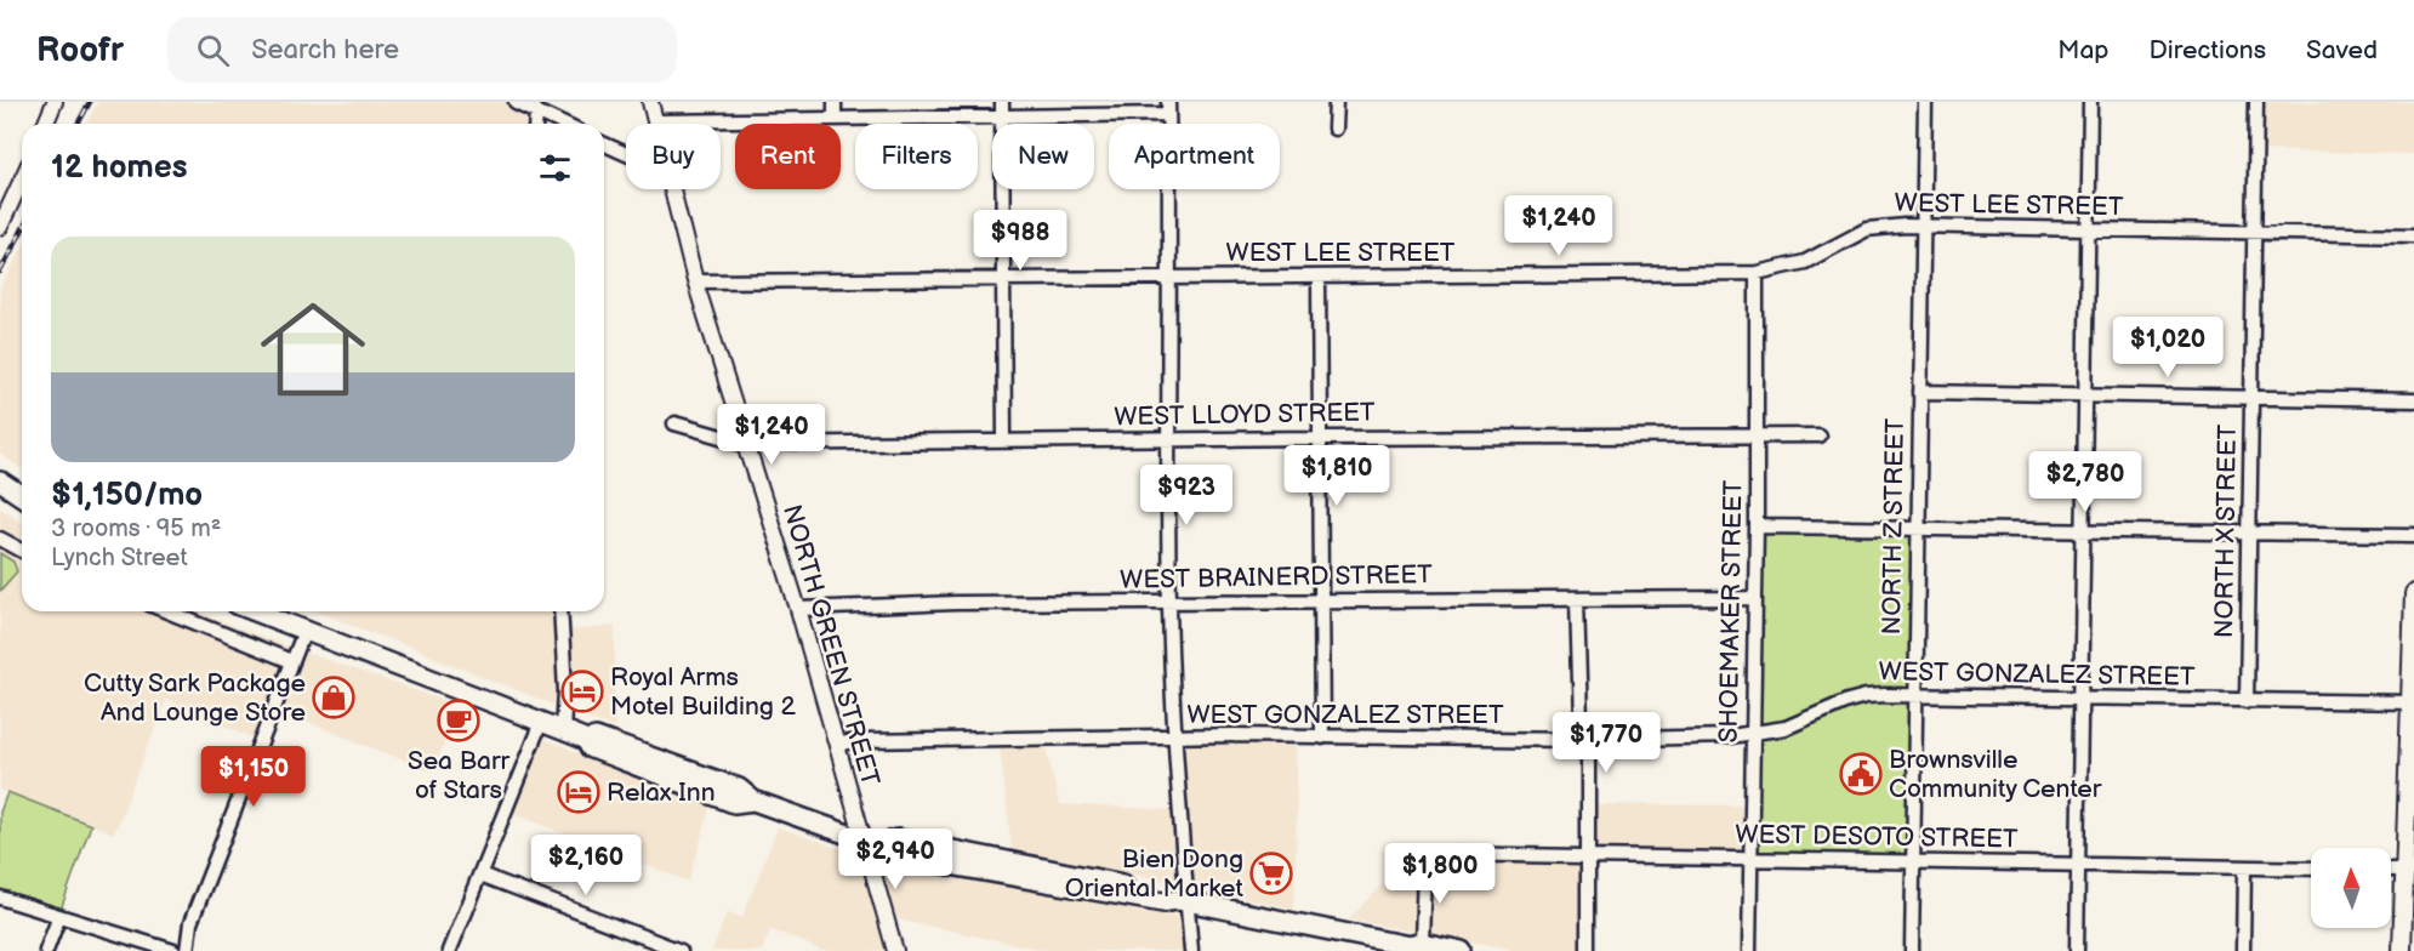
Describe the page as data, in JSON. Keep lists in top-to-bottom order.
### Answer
{
  "streets": {
    "street": [
      "WEST LEE STREET",
      "WEST LLOYD STREET",
      "NORTH Z STREET",
      "NORTH X STREET",
      "WEST BRAINERD STREET",
      "SHOEMAKER STREET",
      "NORTH GREEN STREET",
      "WEST GONZALEZ STREET",
      "WEST DESOTO STREET"
    ]
  },
  "crossings": [
    ["WEST LEE STREET", "NORTH Z STREET"],
    ["WEST LEE STREET", "NORTH X STREET"],
    ["WEST LEE STREET", "SHOEMAKER STREET"],
    ["WEST LEE STREET", "NORTH GREEN STREET"],
    ["WEST LLOYD STREET", "SHOEMAKER STREET"],
    ["WEST LLOYD STREET", "NORTH GREEN STREET"],
    ["NORTH Z STREET", "WEST GONZALEZ STREET"],
    ["NORTH Z STREET", "WEST DESOTO STREET"],
    ["NORTH X STREET", "WEST GONZALEZ STREET"],
    ["WEST BRAINERD STREET", "SHOEMAKER STREET"],
    ["WEST BRAINERD STREET", "NORTH GREEN STREET"],
    ["SHOEMAKER STREET", "WEST GONZALEZ STREET"],
    ["SHOEMAKER STREET", "WEST DESOTO STREET"],
    ["NORTH GREEN STREET", "WEST GONZALEZ STREET"]
  ],
  "places": {
    "hotel": ["Royal Arms Motel Building 2", "Relax Inn"],
    "shop": ["Cutty Sark Package And Lounge Store"],
    "cafe": ["Sea Barr of Stars"],
    "public building": ["Brownsville Community Center"],
    "supermarket": ["Bien Dong Oriental Market"]
  },
  "north": "top",
  "page": {
    "header": "Roofr",
    "search": "Search here",
    "nav": ["Map", "Directions", "Saved"],
    "chip": [
      "Buy",
      "Rent",
      "Filters",
      "New",
      "Apartment"
    ],
    "heading": "12 homes",
    "price": [
      "$1,240",
      "$988",
      "$1,020",
      "$1,240",
      "$1,810",
      "$2,780",
      "$923",
      "$1,770",
      "$1,150",
      "$2,940",
      "$2,160",
      "$1,800"
    ],
    "list": [
      {
        "name": "$1,150/mo",
        "note": "3 rooms · 95 m² · Lynch Street"
      }
    ]
  }
}
